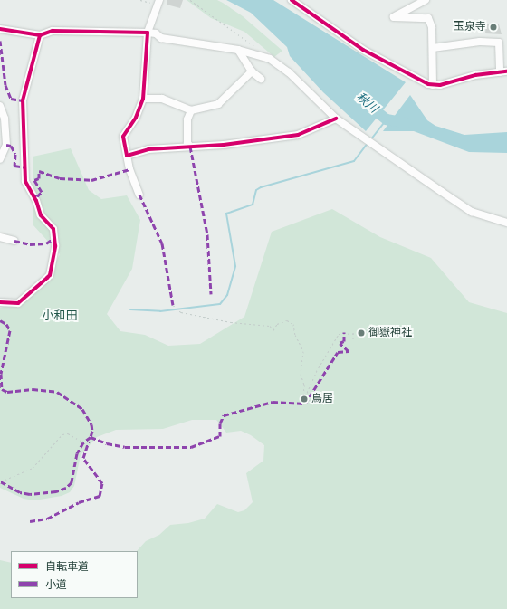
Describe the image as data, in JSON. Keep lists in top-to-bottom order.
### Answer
{
  "districts": ["小和田"],
  "water": ["秋川"],
  "places": ["玉泉寺", "御嶽神社", "鳥居"],
  "legend": ["自転車道", "小道"]
}
